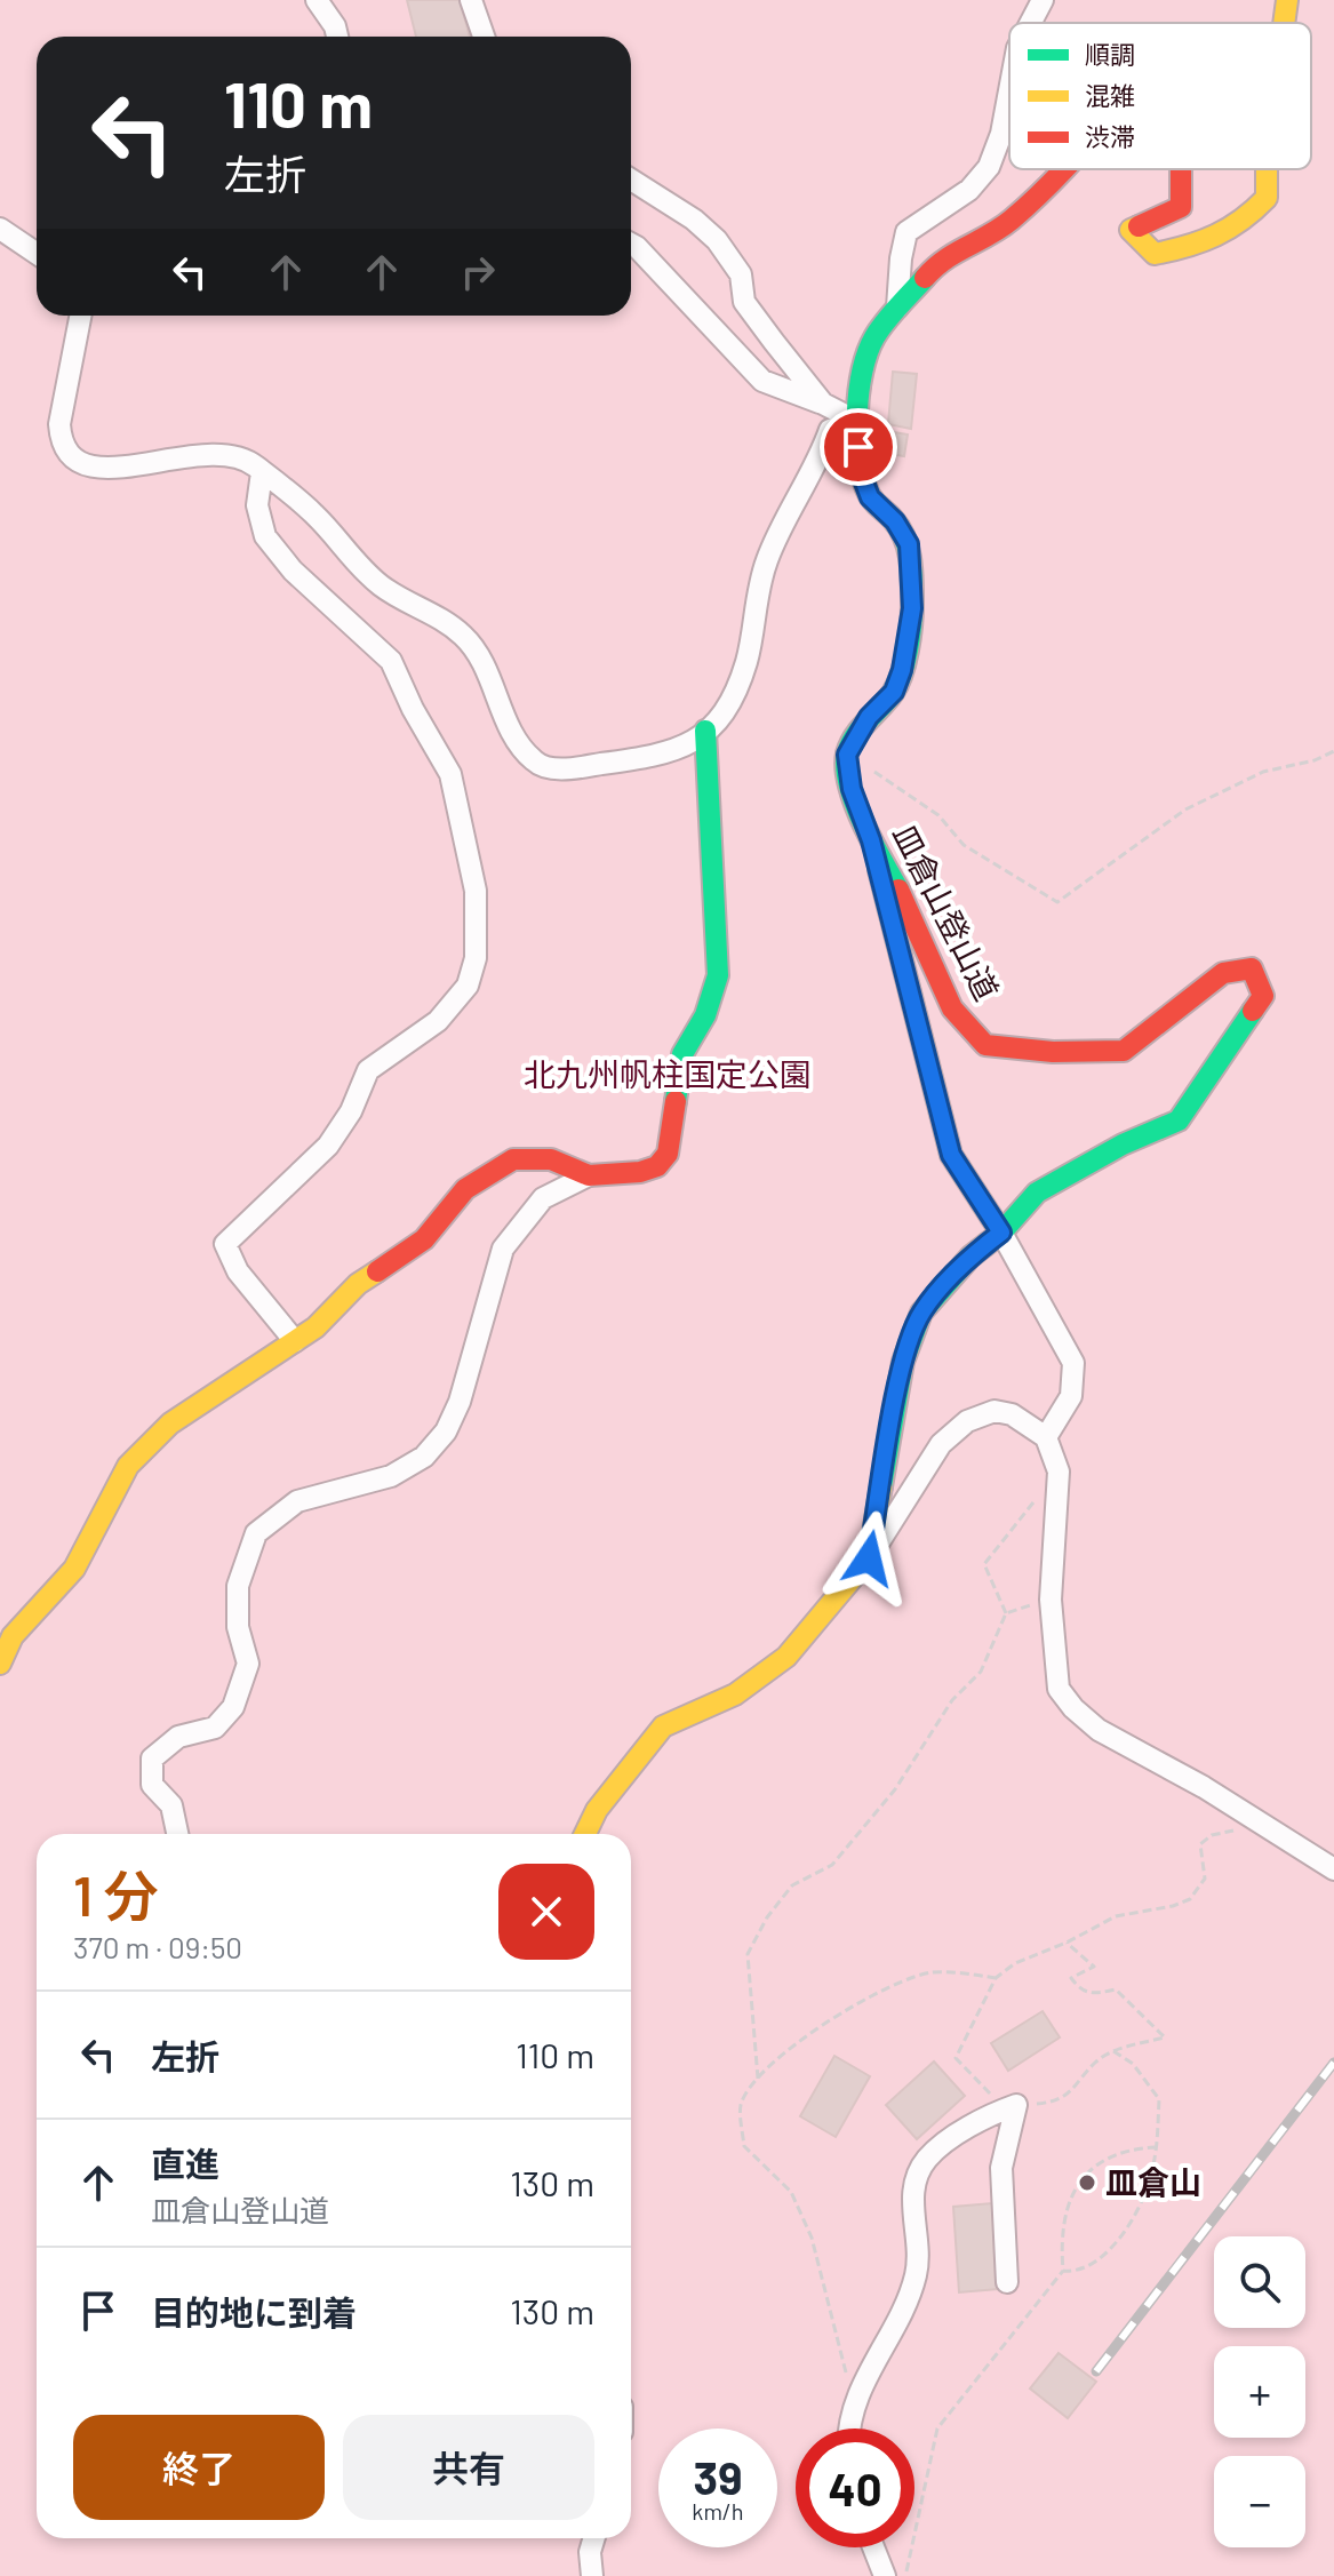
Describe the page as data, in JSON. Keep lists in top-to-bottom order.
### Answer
{
  "streets": {
    "street": ["皿倉山登山道"]
  },
  "parks": ["北九州帆柱国定公園"],
  "places": ["皿倉山"],
  "legend": ["順調", "混雑", "渋滞"],
  "page": {
    "turn": ["110 m", "左折"],
    "heading": ["1 分", "370 m · 09:50"],
    "list": [
      {
        "name": "左折",
        "value": "110 m"
      },
      {
        "name": "直進",
        "note": "皿倉山登山道",
        "value": "130 m"
      },
      {
        "name": "目的地に到着",
        "value": "130 m"
      }
    ],
    "map_buttons": ["+", "−"],
    "buttons": ["終了", "共有"],
    "speed": "39 km/h",
    "limit": "40"
  }
}
